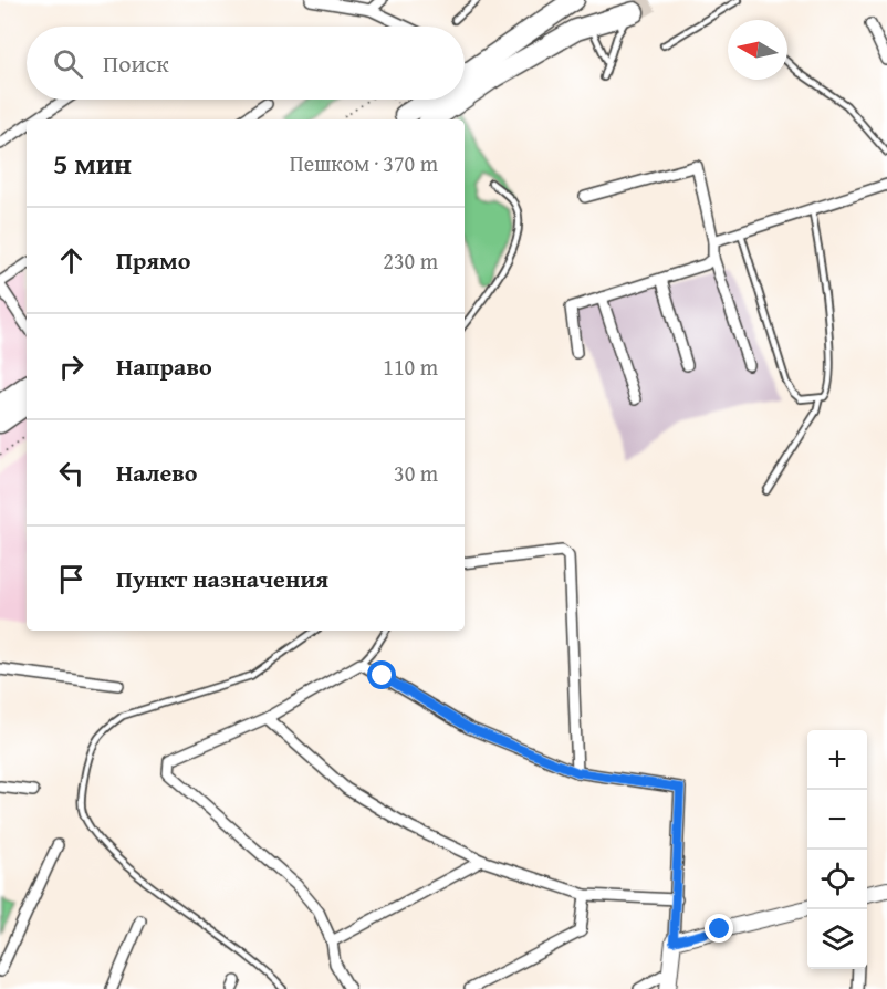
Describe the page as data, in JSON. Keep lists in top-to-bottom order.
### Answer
{
  "north": "left",
  "page": {
    "search": "Поиск",
    "heading": ["5 мин", "Пешком · 370 m"],
    "list": [
      ["Прямо", "230 m"],
      ["Направо", "110 m"],
      ["Налево", "30 m"],
      "Пункт назначения"
    ],
    "map_buttons": ["+", "−"]
  }
}
